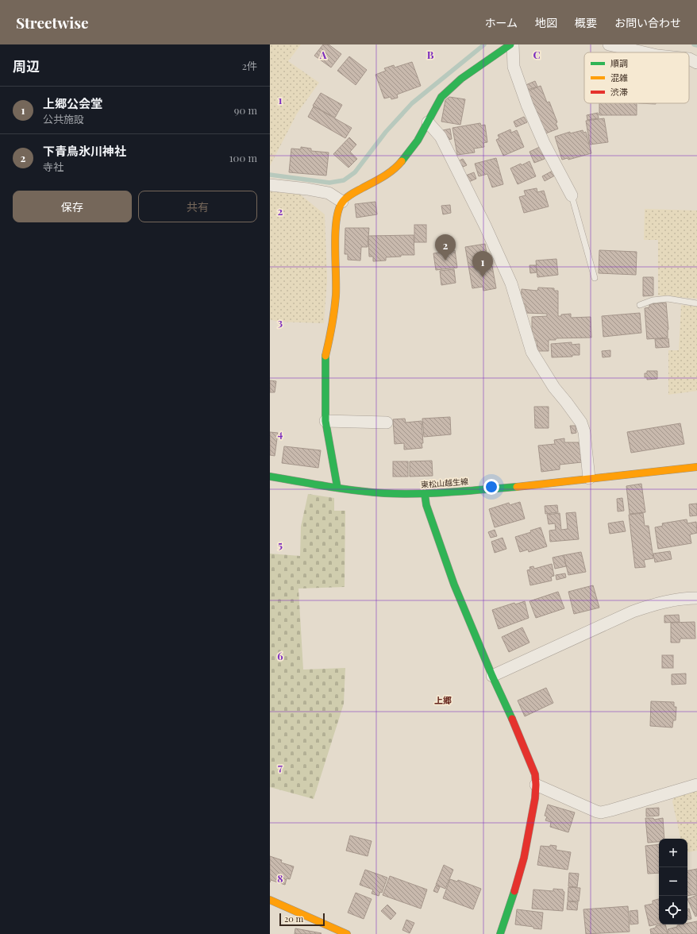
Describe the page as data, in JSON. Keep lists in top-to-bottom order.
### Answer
{
  "streets": {
    "street": ["東松山越生線"]
  },
  "districts": ["上郷"],
  "legend": ["順調", "混雑", "渋滞"],
  "scale_bar": "20 m",
  "page": {
    "header": "Streetwise",
    "nav": [
      "ホーム",
      "地図",
      "概要",
      "お問い合わせ"
    ],
    "heading": ["周辺", "2件"],
    "list": [
      {
        "mark": "1",
        "name": "上郷公会堂",
        "note": "公共施設",
        "value": "90 m"
      },
      {
        "mark": "2",
        "name": "下青鳥氷川神社",
        "note": "寺社",
        "value": "100 m"
      }
    ],
    "buttons": ["保存", "共有"],
    "pins": ["2", "1"],
    "map_buttons": ["+", "−"],
    "scale": "20 m"
  },
  "grid": {
    "columns": ["A", "B", "C"],
    "rows": [
      "1",
      "2",
      "3",
      "4",
      "5",
      "6",
      "7",
      "8"
    ]
  }
}
